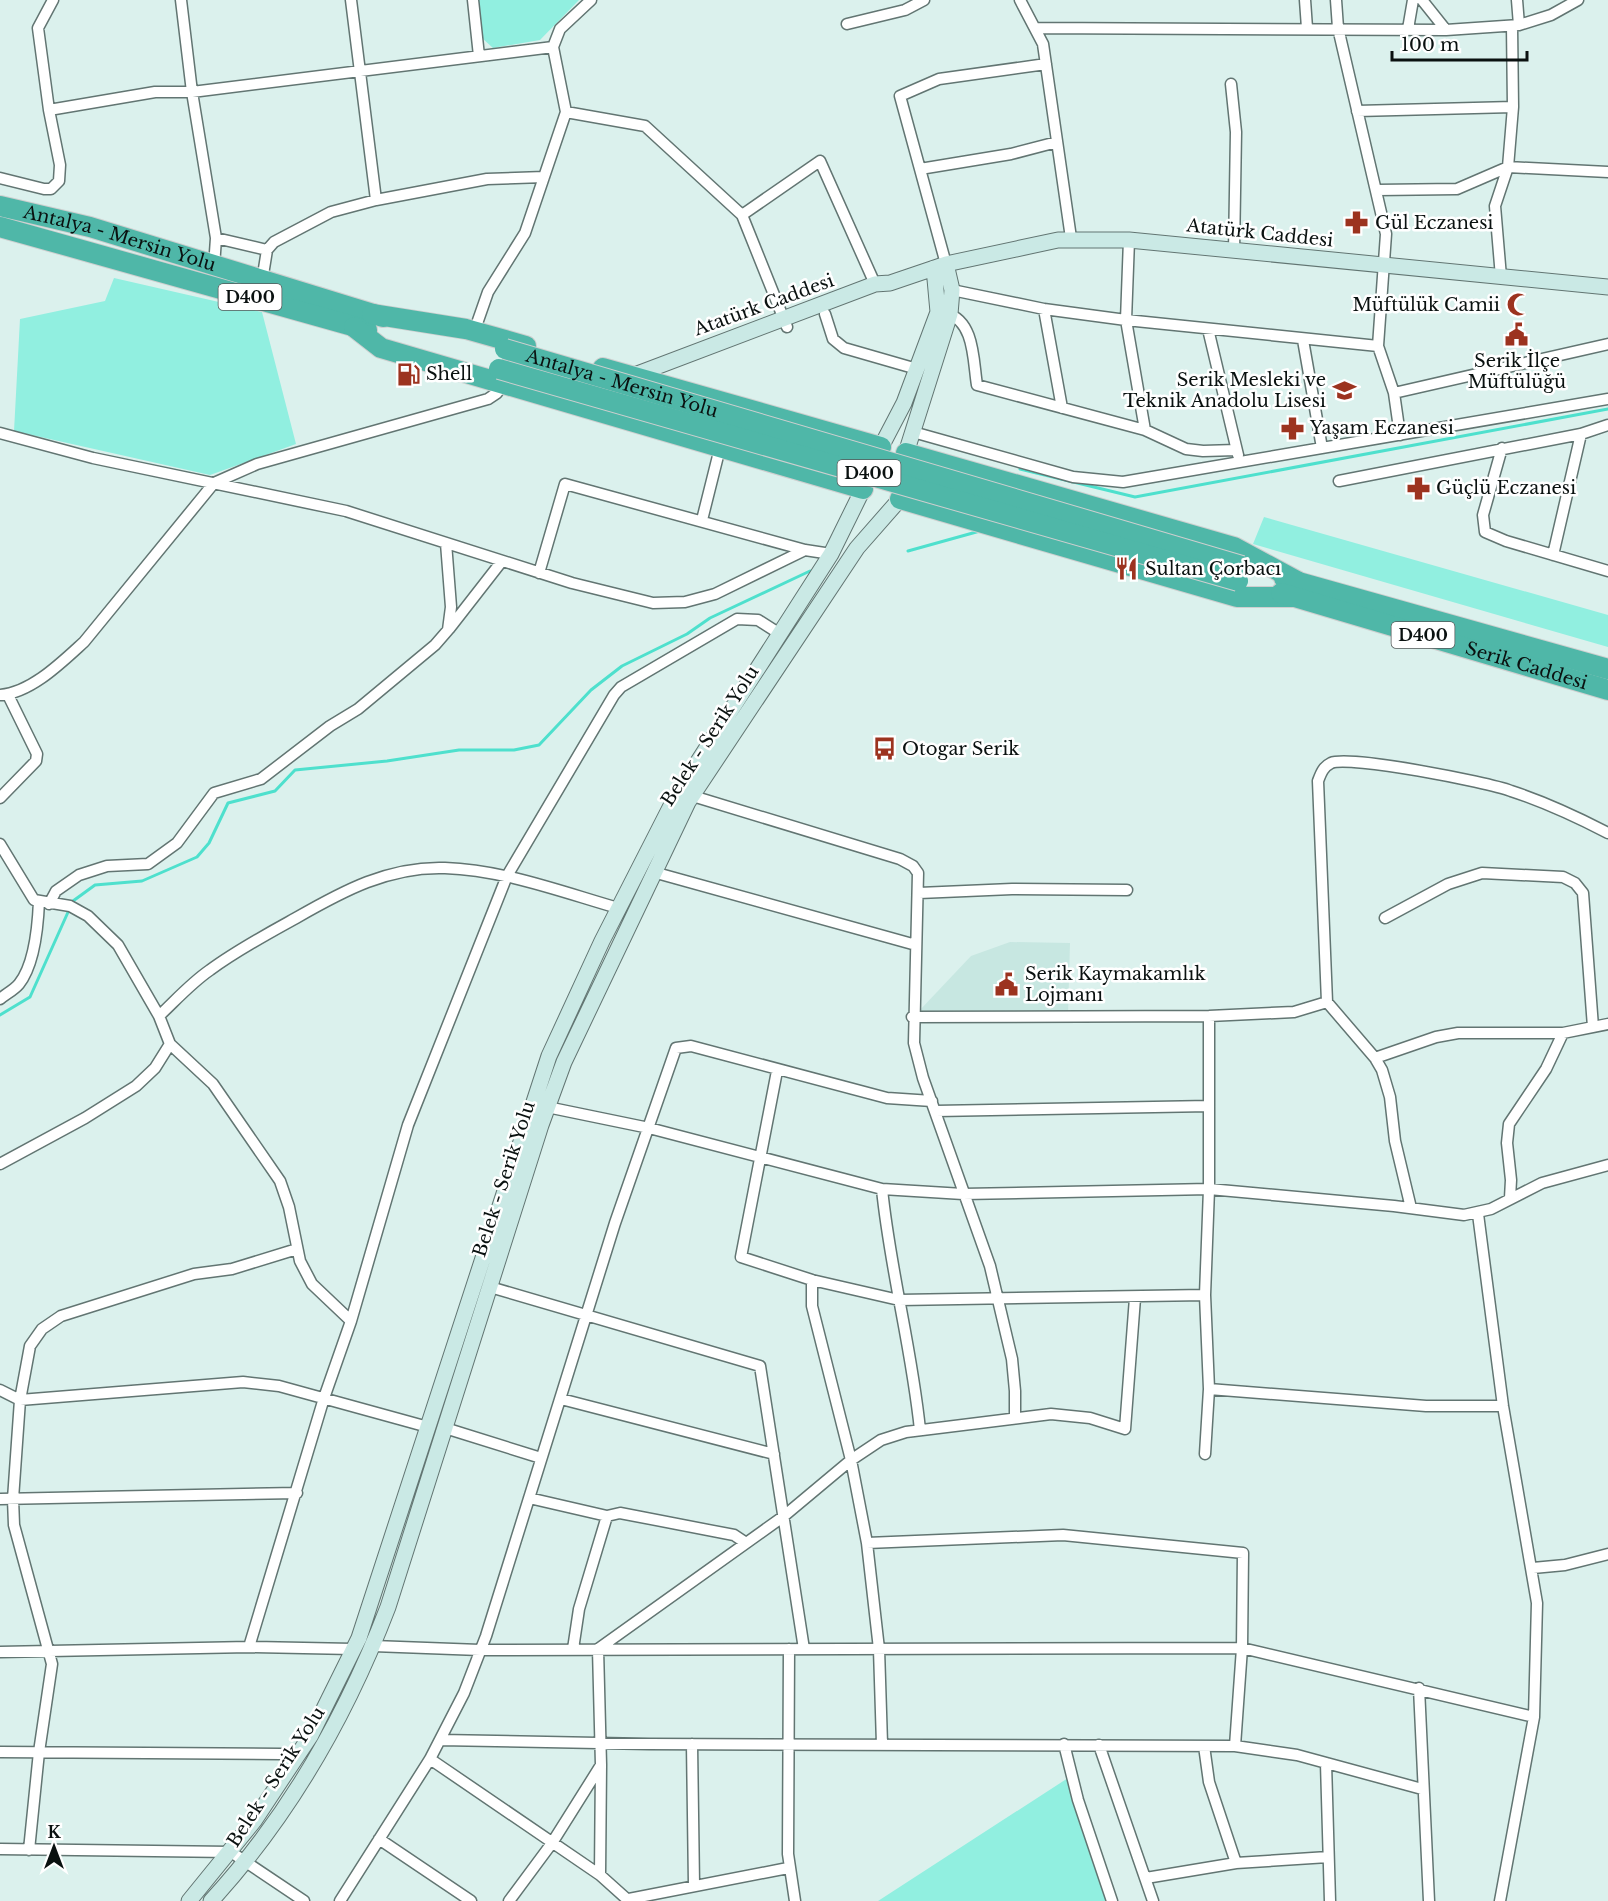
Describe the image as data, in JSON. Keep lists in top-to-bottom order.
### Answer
{
  "streets": {
    "highway": ["Antalya - Mersin Yolu", "D400", "Serik Caddesi"],
    "main road": ["Atatürk Caddesi", "Belek - Serik Yolu"]
  },
  "crossings": [
    ["Antalya - Mersin Yolu", "Serik Caddesi"]
  ],
  "places": {
    "pharmacy": ["Gül Eczanesi", "Yaşam Eczanesi", "Güçlü Eczanesi"],
    "mosque": ["Müftülük Camii"],
    "public building": ["Serik İlçe Müftülüğü", "Serik Kaymakamlık Lojmanı"],
    "fuel station": ["Shell"],
    "school or university": ["Serik Mesleki ve Teknik Anadolu Lisesi"],
    "restaurant": ["Sultan Çorbacı"],
    "bus stop": ["Otogar Serik"]
  },
  "scale_bar": "100 m",
  "north": "top"
}
